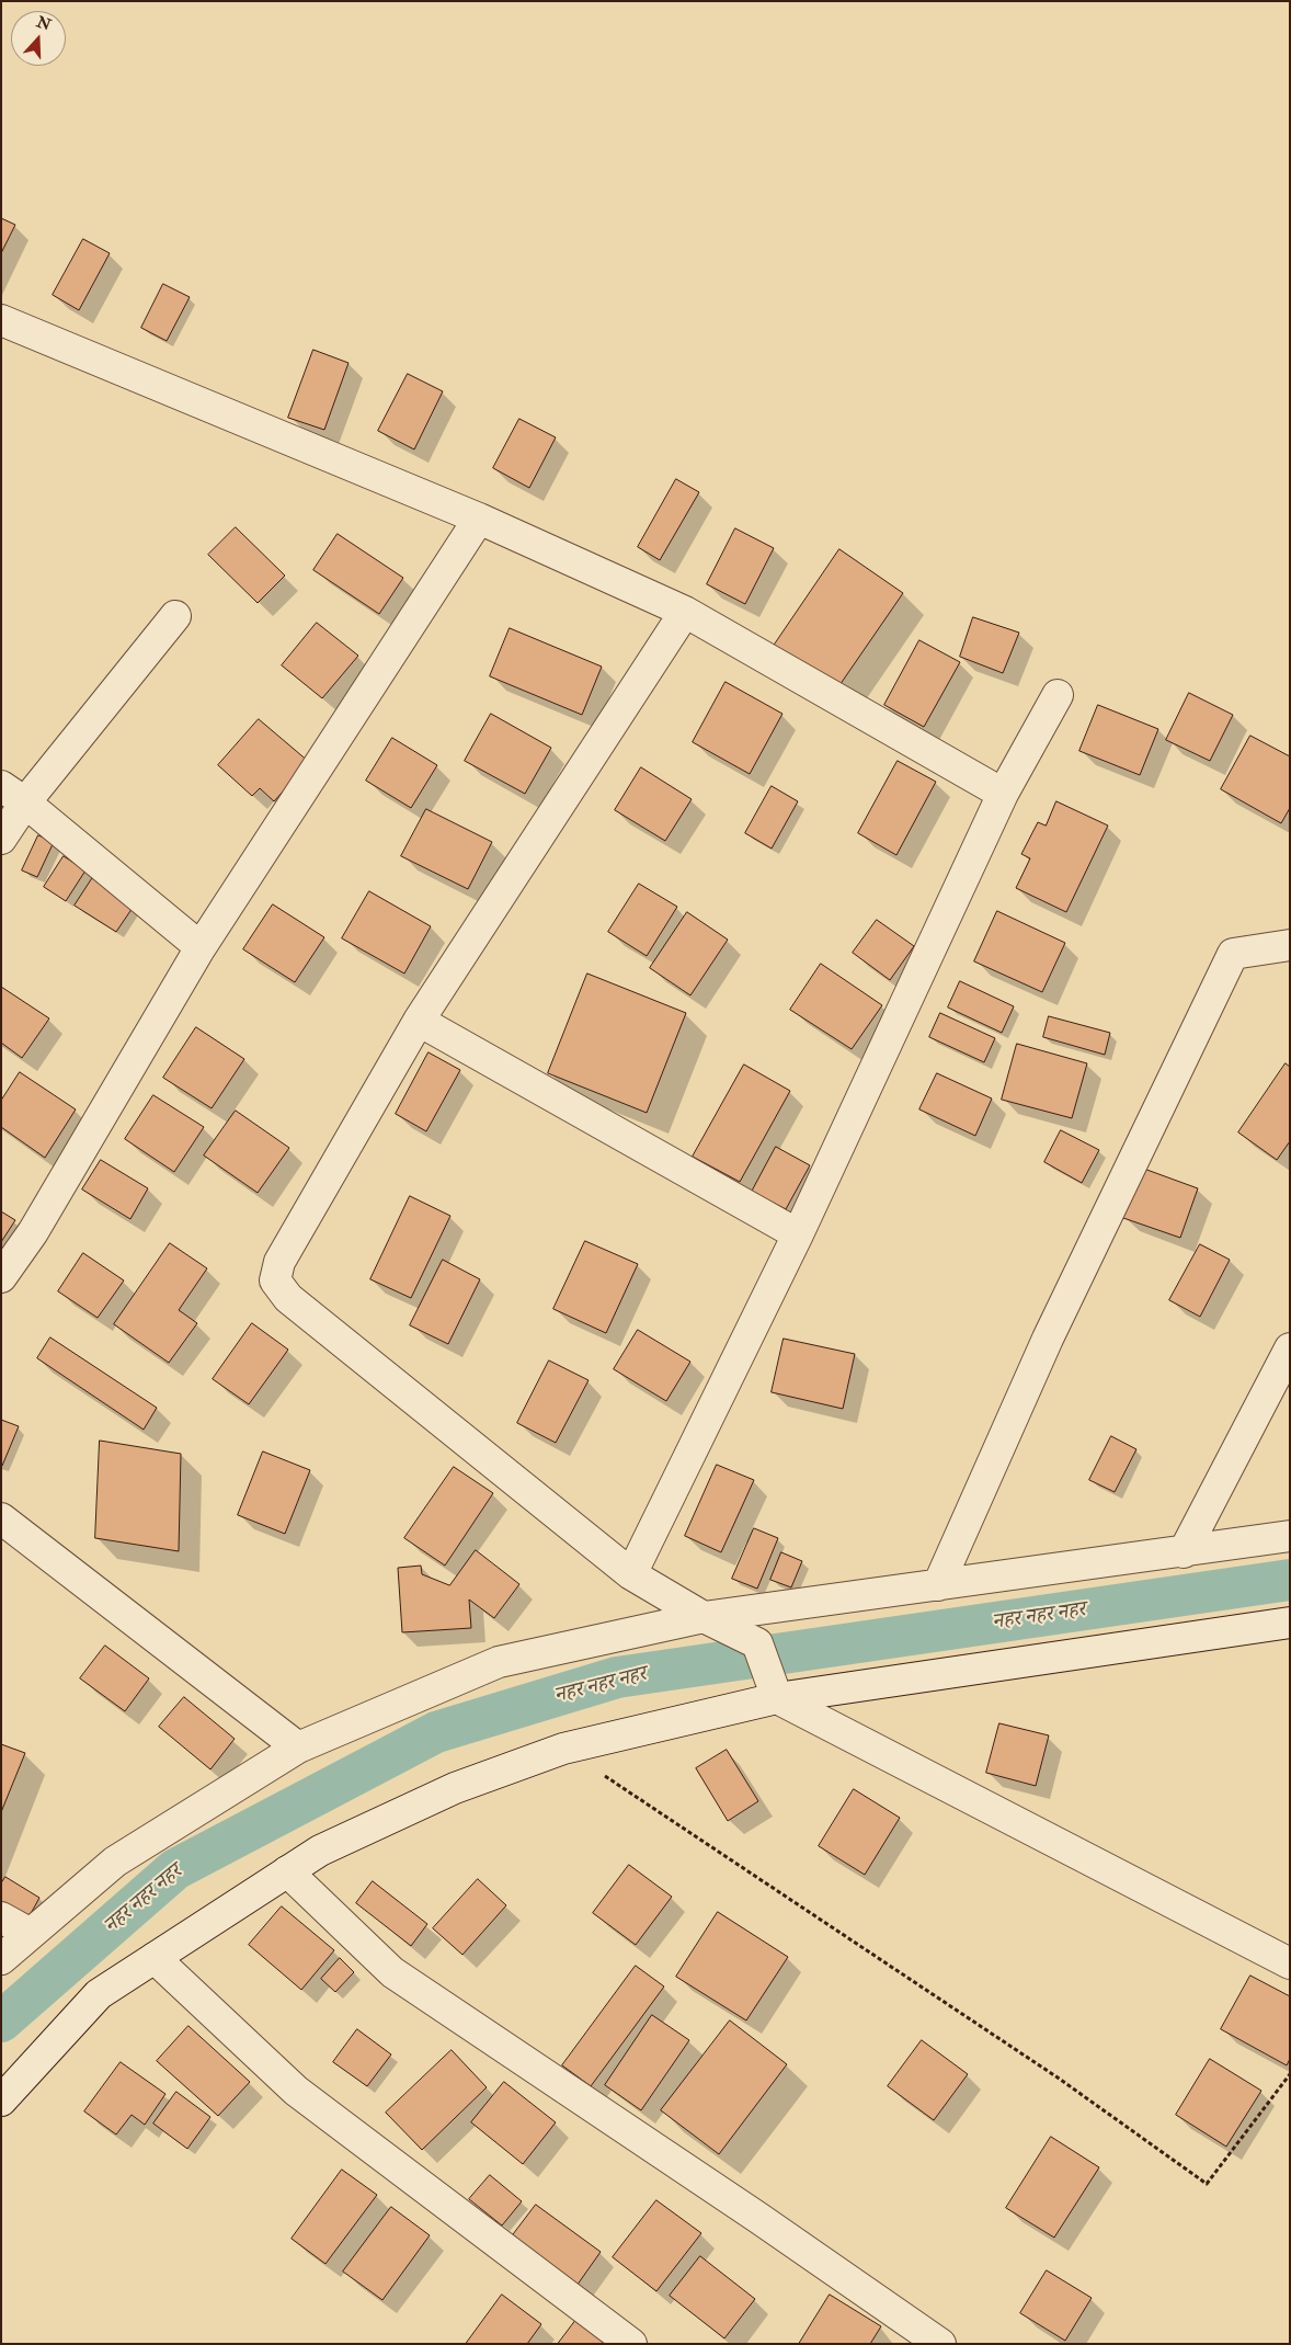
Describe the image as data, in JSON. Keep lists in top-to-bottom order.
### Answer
{
  "water": ["नहर नहर नहर"],
  "north": "top"
}
